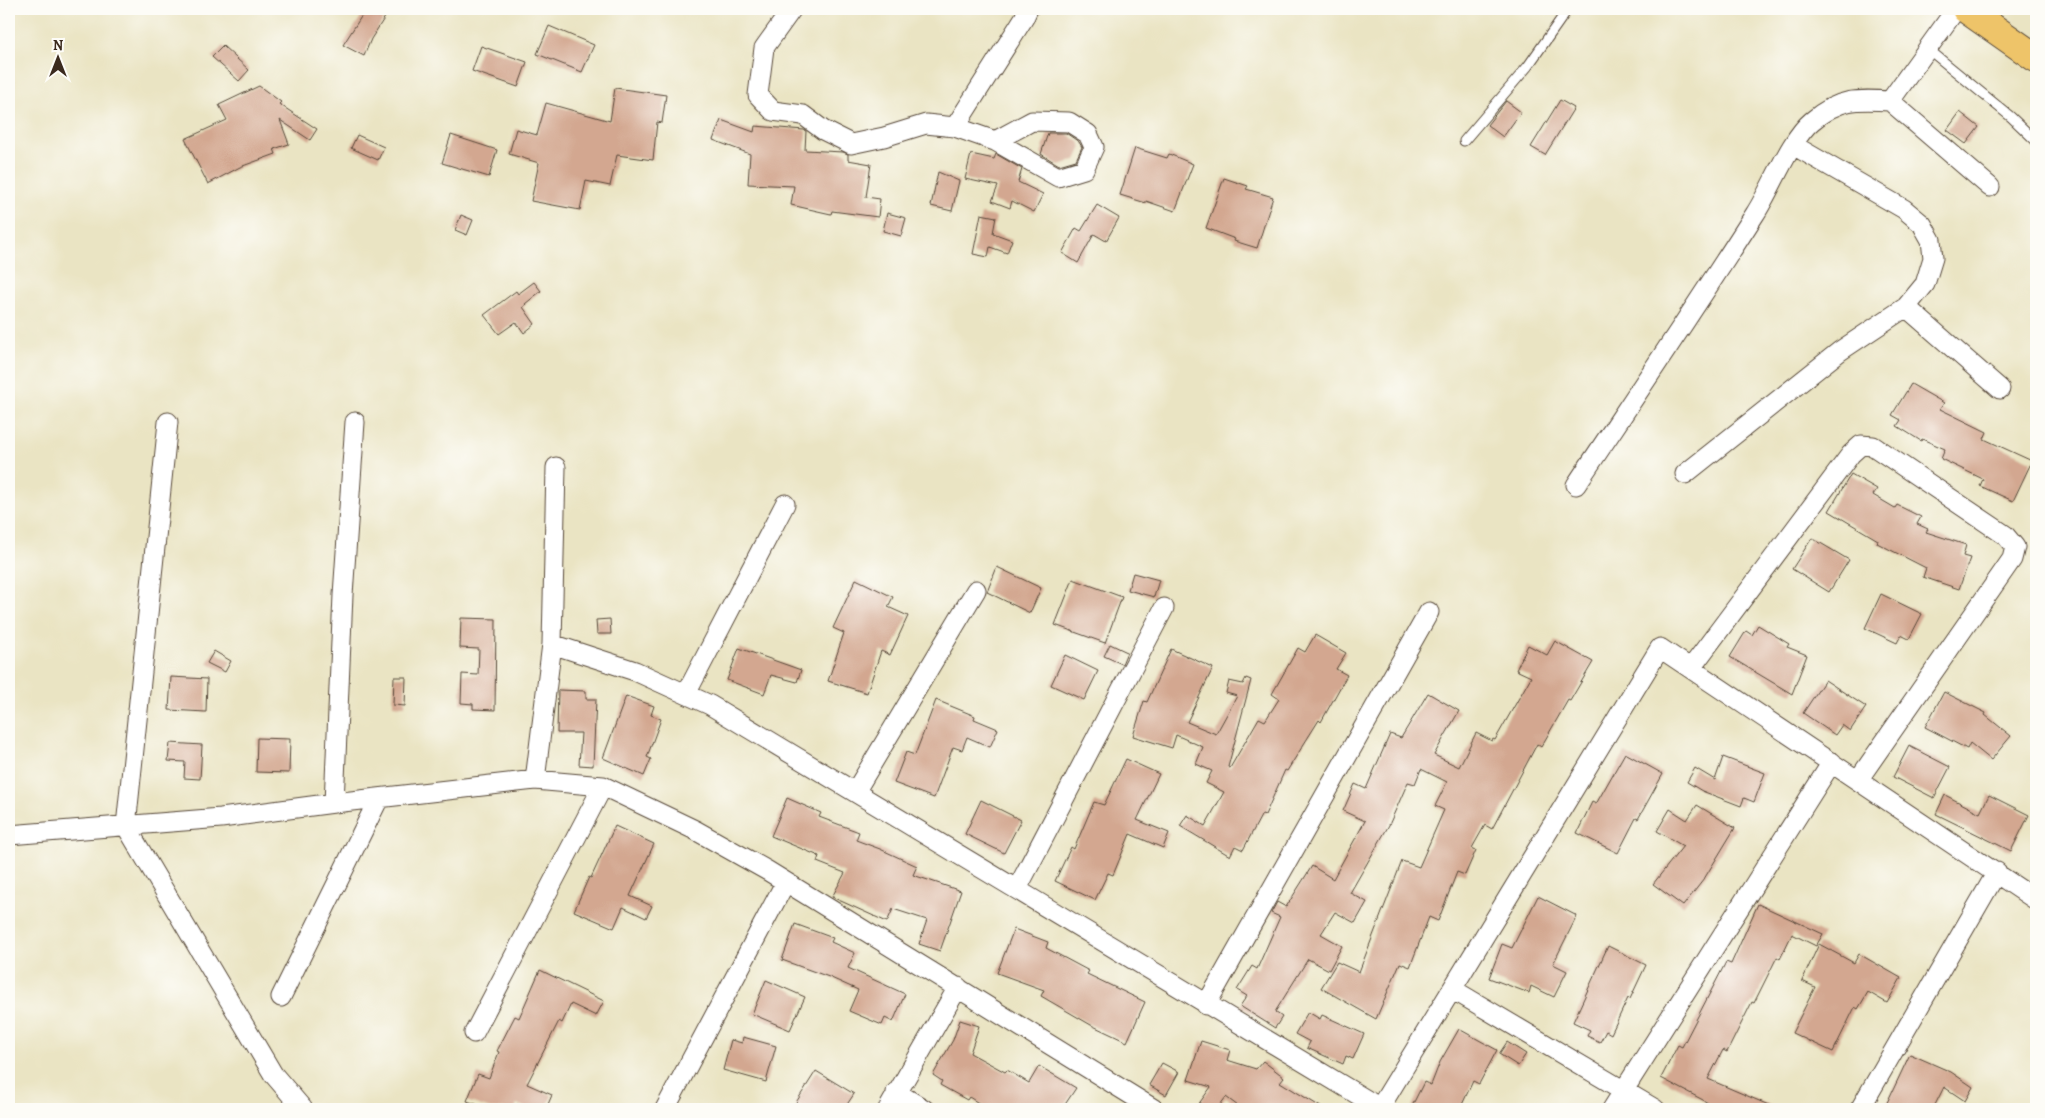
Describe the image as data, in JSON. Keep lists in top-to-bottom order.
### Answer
{
  "north": "top"
}
